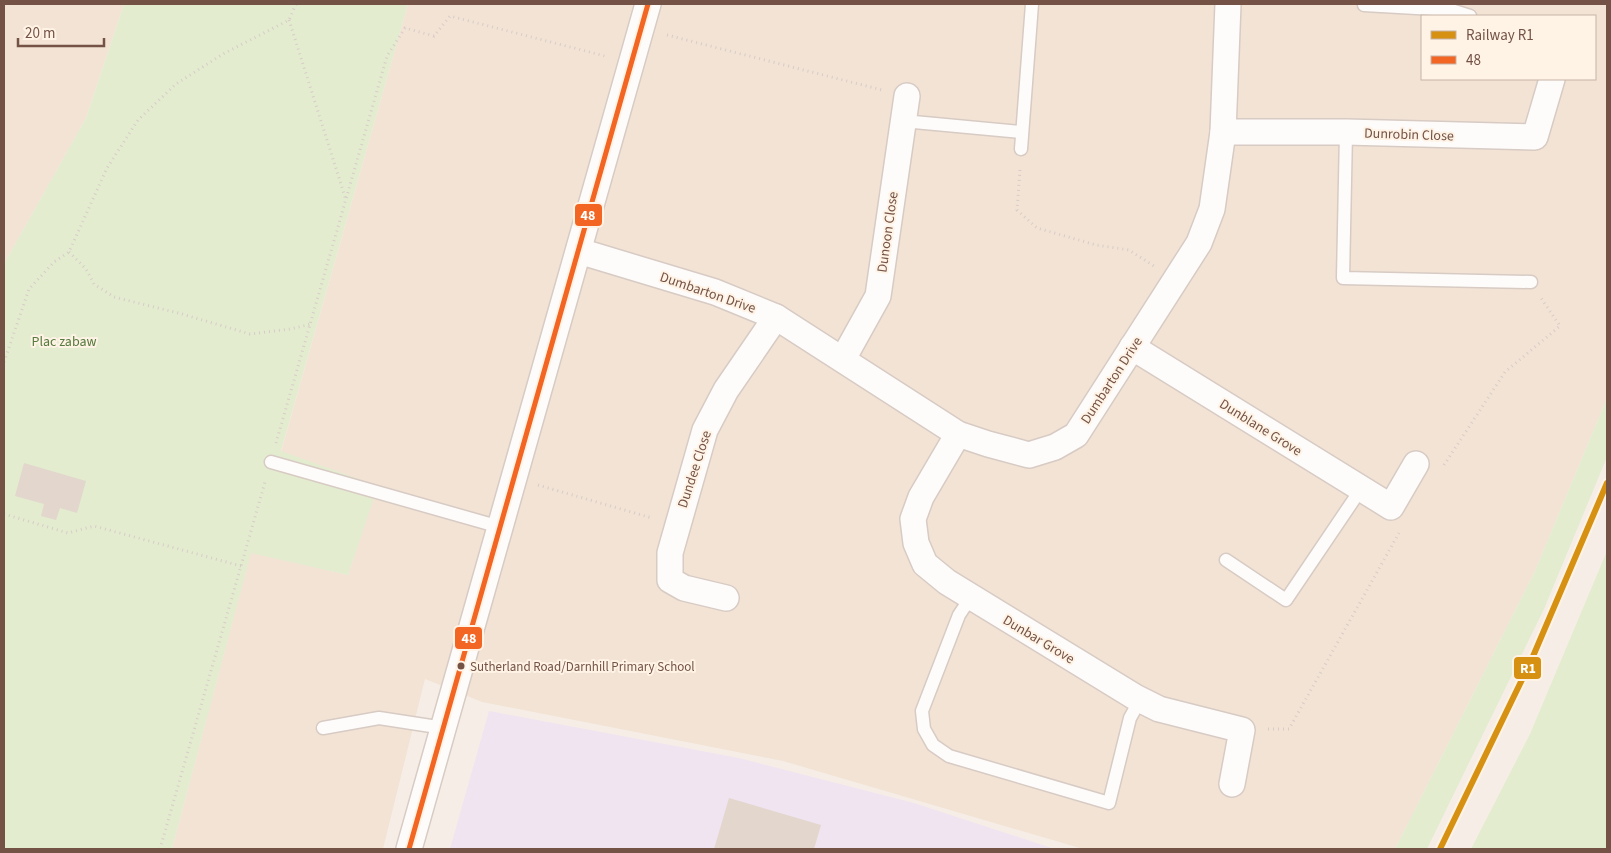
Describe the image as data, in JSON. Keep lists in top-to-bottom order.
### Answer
{
  "streets": {
    "street": [
      "Dunrobin Close",
      "Dunoon Close",
      "Dumbarton Drive",
      "Dunblane Grove",
      "Dundee Close",
      "Dunbar Grove"
    ]
  },
  "crossings": [
    ["Dunrobin Close", "Dumbarton Drive"],
    ["Dunoon Close", "Dumbarton Drive"],
    ["Dumbarton Drive", "Dunblane Grove"],
    ["Dumbarton Drive", "Dundee Close"],
    ["Dumbarton Drive", "Dunbar Grove"]
  ],
  "parks": ["Plac zabaw"],
  "places": ["Sutherland Road/Darnhill Primary School"],
  "lines": ["transit line 48", "rail line R1"],
  "legend": ["Railway R1", "48"],
  "scale_bar": "20 m"
}
